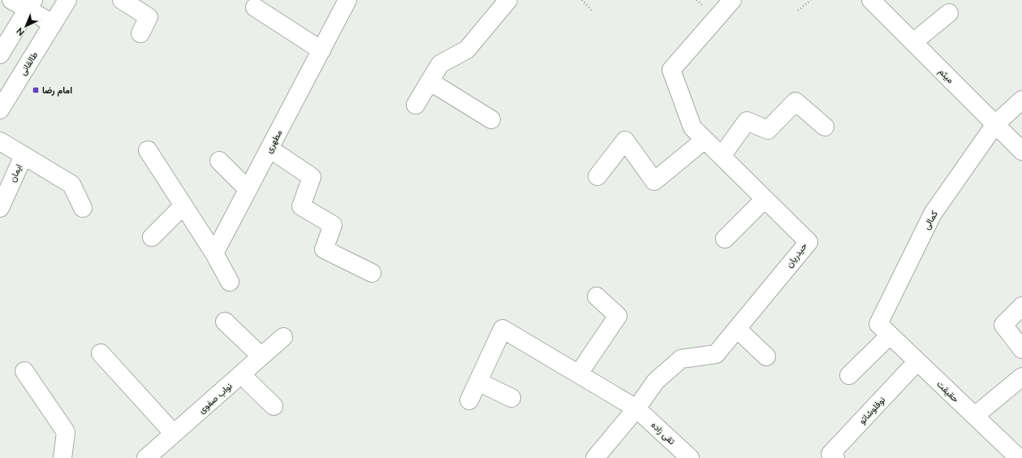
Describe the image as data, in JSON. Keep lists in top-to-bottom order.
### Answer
{
  "streets": {
    "street": [
      "طالقانی",
      "میثم",
      "مطهری",
      "ایمان",
      "کمالی",
      "حیدریان",
      "حقیقت",
      "نواب صفوی",
      "نوفلوشاتو",
      "تقی زاده"
    ]
  },
  "crossings": [
    ["میثم", "کمالی"],
    ["کمالی", "حقیقت"],
    ["حیدریان", "تقی زاده"],
    ["حقیقت", "نوفلوشاتو"]
  ],
  "places": {
    "transit": ["امام رضا"]
  },
  "north": "bottom left"
}
